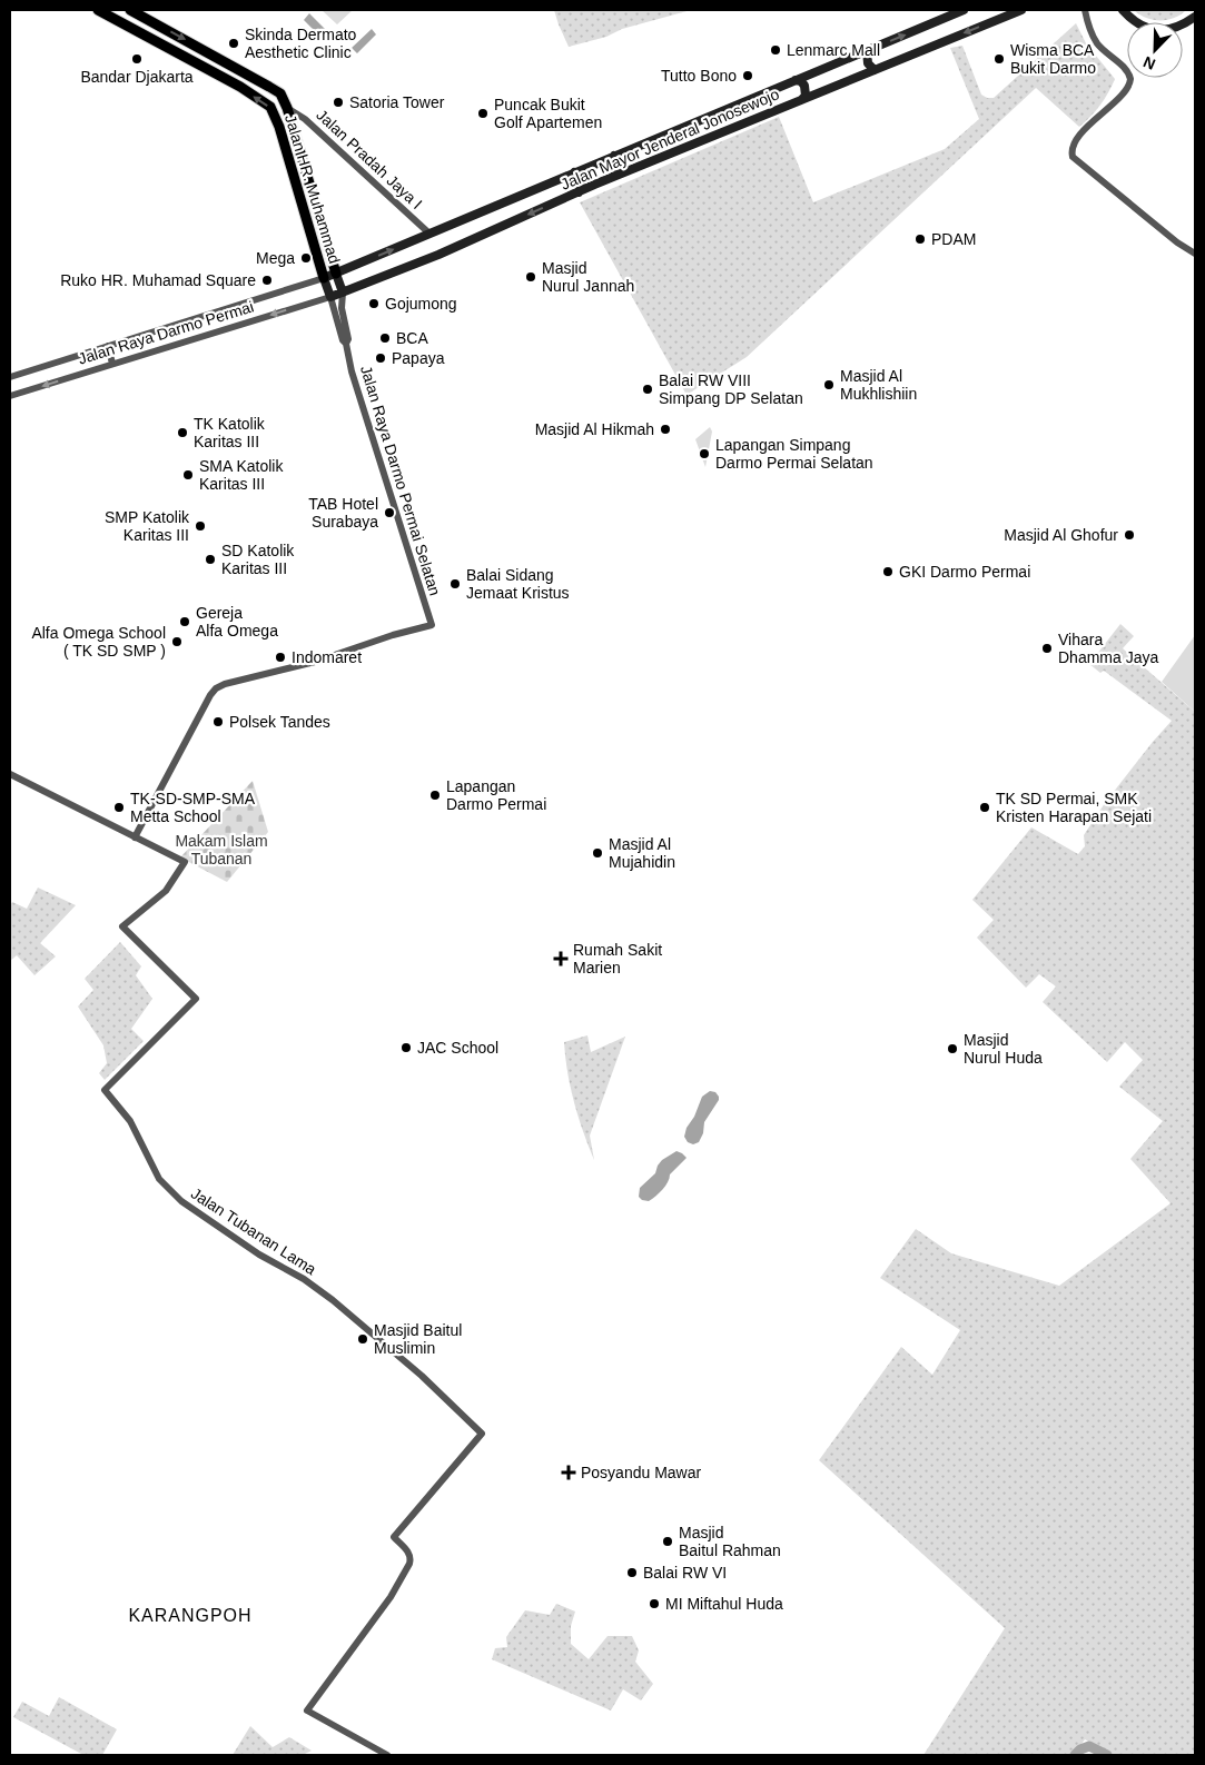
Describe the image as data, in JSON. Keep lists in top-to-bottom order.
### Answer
{
  "streets": {
    "main road": ["Jalan Mayor Jenderal Jonosewojo", "Jalan HR. Muhammad"],
    "street": [
      "Jalan Pradah Jaya I",
      "Jalan Raya Darmo Permai",
      "Jalan Raya Darmo Permai Selatan",
      "Jalan Tubanan Lama"
    ]
  },
  "crossings": [
    ["Jalan Mayor Jenderal Jonosewojo", "Jalan Pradah Jaya I"],
    ["Jalan Mayor Jenderal Jonosewojo", "Jalan HR. Muhammad"],
    ["Jalan Mayor Jenderal Jonosewojo", "Jalan Raya Darmo Permai"],
    ["Jalan Mayor Jenderal Jonosewojo", "Jalan Raya Darmo Permai Selatan"],
    ["Jalan Pradah Jaya I", "Jalan HR. Muhammad"],
    ["Jalan HR. Muhammad", "Jalan Raya Darmo Permai"],
    ["Jalan Raya Darmo Permai", "Jalan Raya Darmo Permai Selatan"],
    ["Jalan Raya Darmo Permai Selatan", "Jalan Tubanan Lama"]
  ],
  "districts": ["KARANGPOH"],
  "parks": ["Makam Islam Tubanan"],
  "places": {
    "other": [
      "Skinda Dermato Aesthetic Clinic",
      "Lenmarc Mall",
      "Bandar Djakarta",
      "Wisma BCA Bukit Darmo",
      "Tutto Bono",
      "Satoria Tower",
      "Puncak Bukit Golf Apartemen",
      "PDAM",
      "Mega",
      "Masjid Nurul Jannah",
      "Ruko HR. Muhamad Square",
      "Gojumong",
      "BCA",
      "Papaya",
      "Masjid Al Mukhlishiin",
      "Balai RW VIII Simpang DP Selatan",
      "Masjid Al Hikmah",
      "TK Katolik Karitas III",
      "Lapangan Simpang Darmo Permai Selatan",
      "SMA Katolik Karitas III",
      "TAB Hotel Surabaya",
      "SMP Katolik Karitas III",
      "Masjid Al Ghofur",
      "SD Katolik Karitas III",
      "GKI Darmo Permai",
      "Balai Sidang Jemaat Kristus",
      "Gereja Alfa Omega",
      "Alfa Omega School ( TK SD SMP )",
      "Vihara Dhamma Jaya",
      "Indomaret",
      "Polsek Tandes",
      "Lapangan Darmo Permai",
      "TK-SD-SMP-SMA Metta School",
      "TK SD Permai, SMK Kristen Harapan Sejati",
      "Masjid Al Mujahidin",
      "JAC School",
      "Masjid Nurul Huda",
      "Masjid Baitul Muslimin",
      "Masjid Baitul Rahman",
      "Balai RW VI",
      "MI Miftahul Huda"
    ],
    "health": ["Rumah Sakit Marien", "Posyandu Mawar"]
  },
  "north": "bottom left"
}
